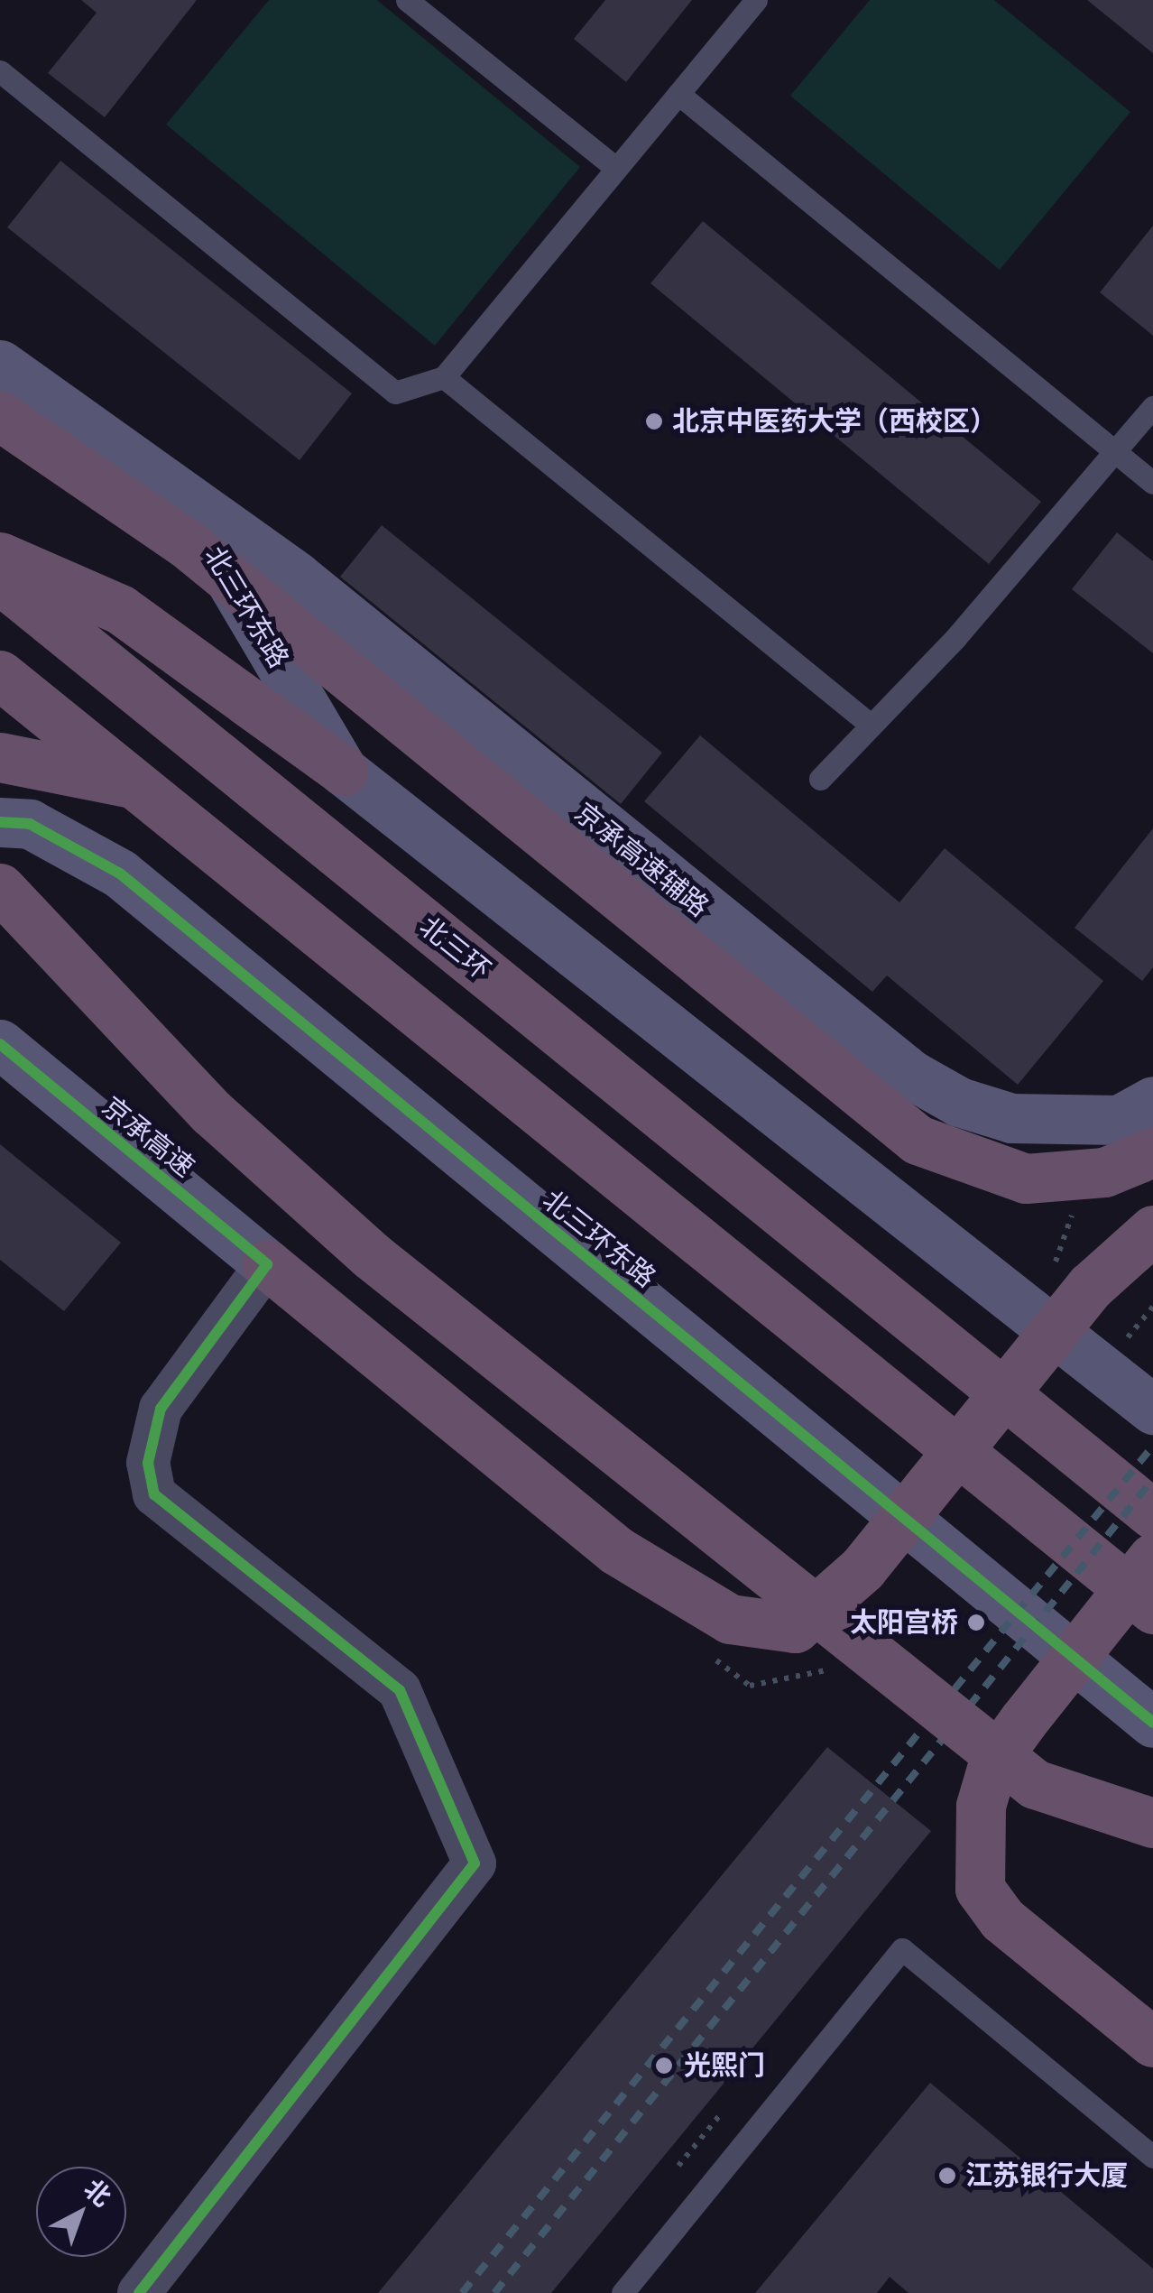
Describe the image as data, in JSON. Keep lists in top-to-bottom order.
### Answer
{
  "streets": {
    "highway": ["北三环"],
    "street": ["北三环东路", "京承高速辅路", "京承高速"]
  },
  "crossings": [
    ["北三环东路", "京承高速辅路"]
  ],
  "places": [
    "北京中医药大学（西校区）",
    "太阳宫桥",
    "光熙门",
    "江苏银行大厦"
  ],
  "north": "top right"
}
